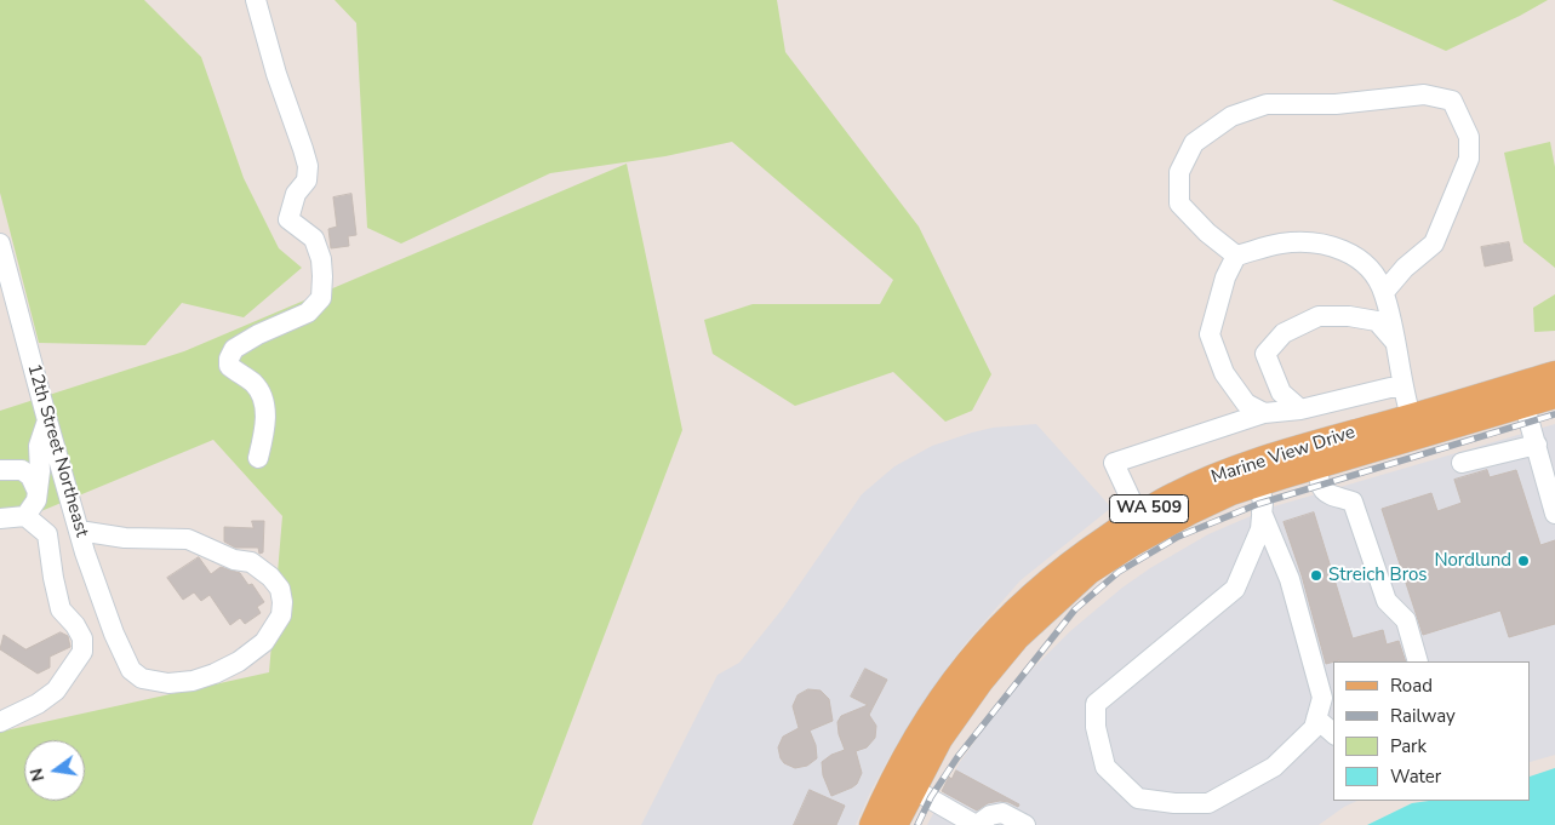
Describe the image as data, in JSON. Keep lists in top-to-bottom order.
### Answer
{
  "streets": {
    "main road": ["Marine View Drive", "WA 509"],
    "street": ["12th Street Northeast"]
  },
  "places": ["Nordlund", "Streich Bros"],
  "legend": [
    "Road",
    "Railway",
    "Park",
    "Water"
  ],
  "north": "left"
}
